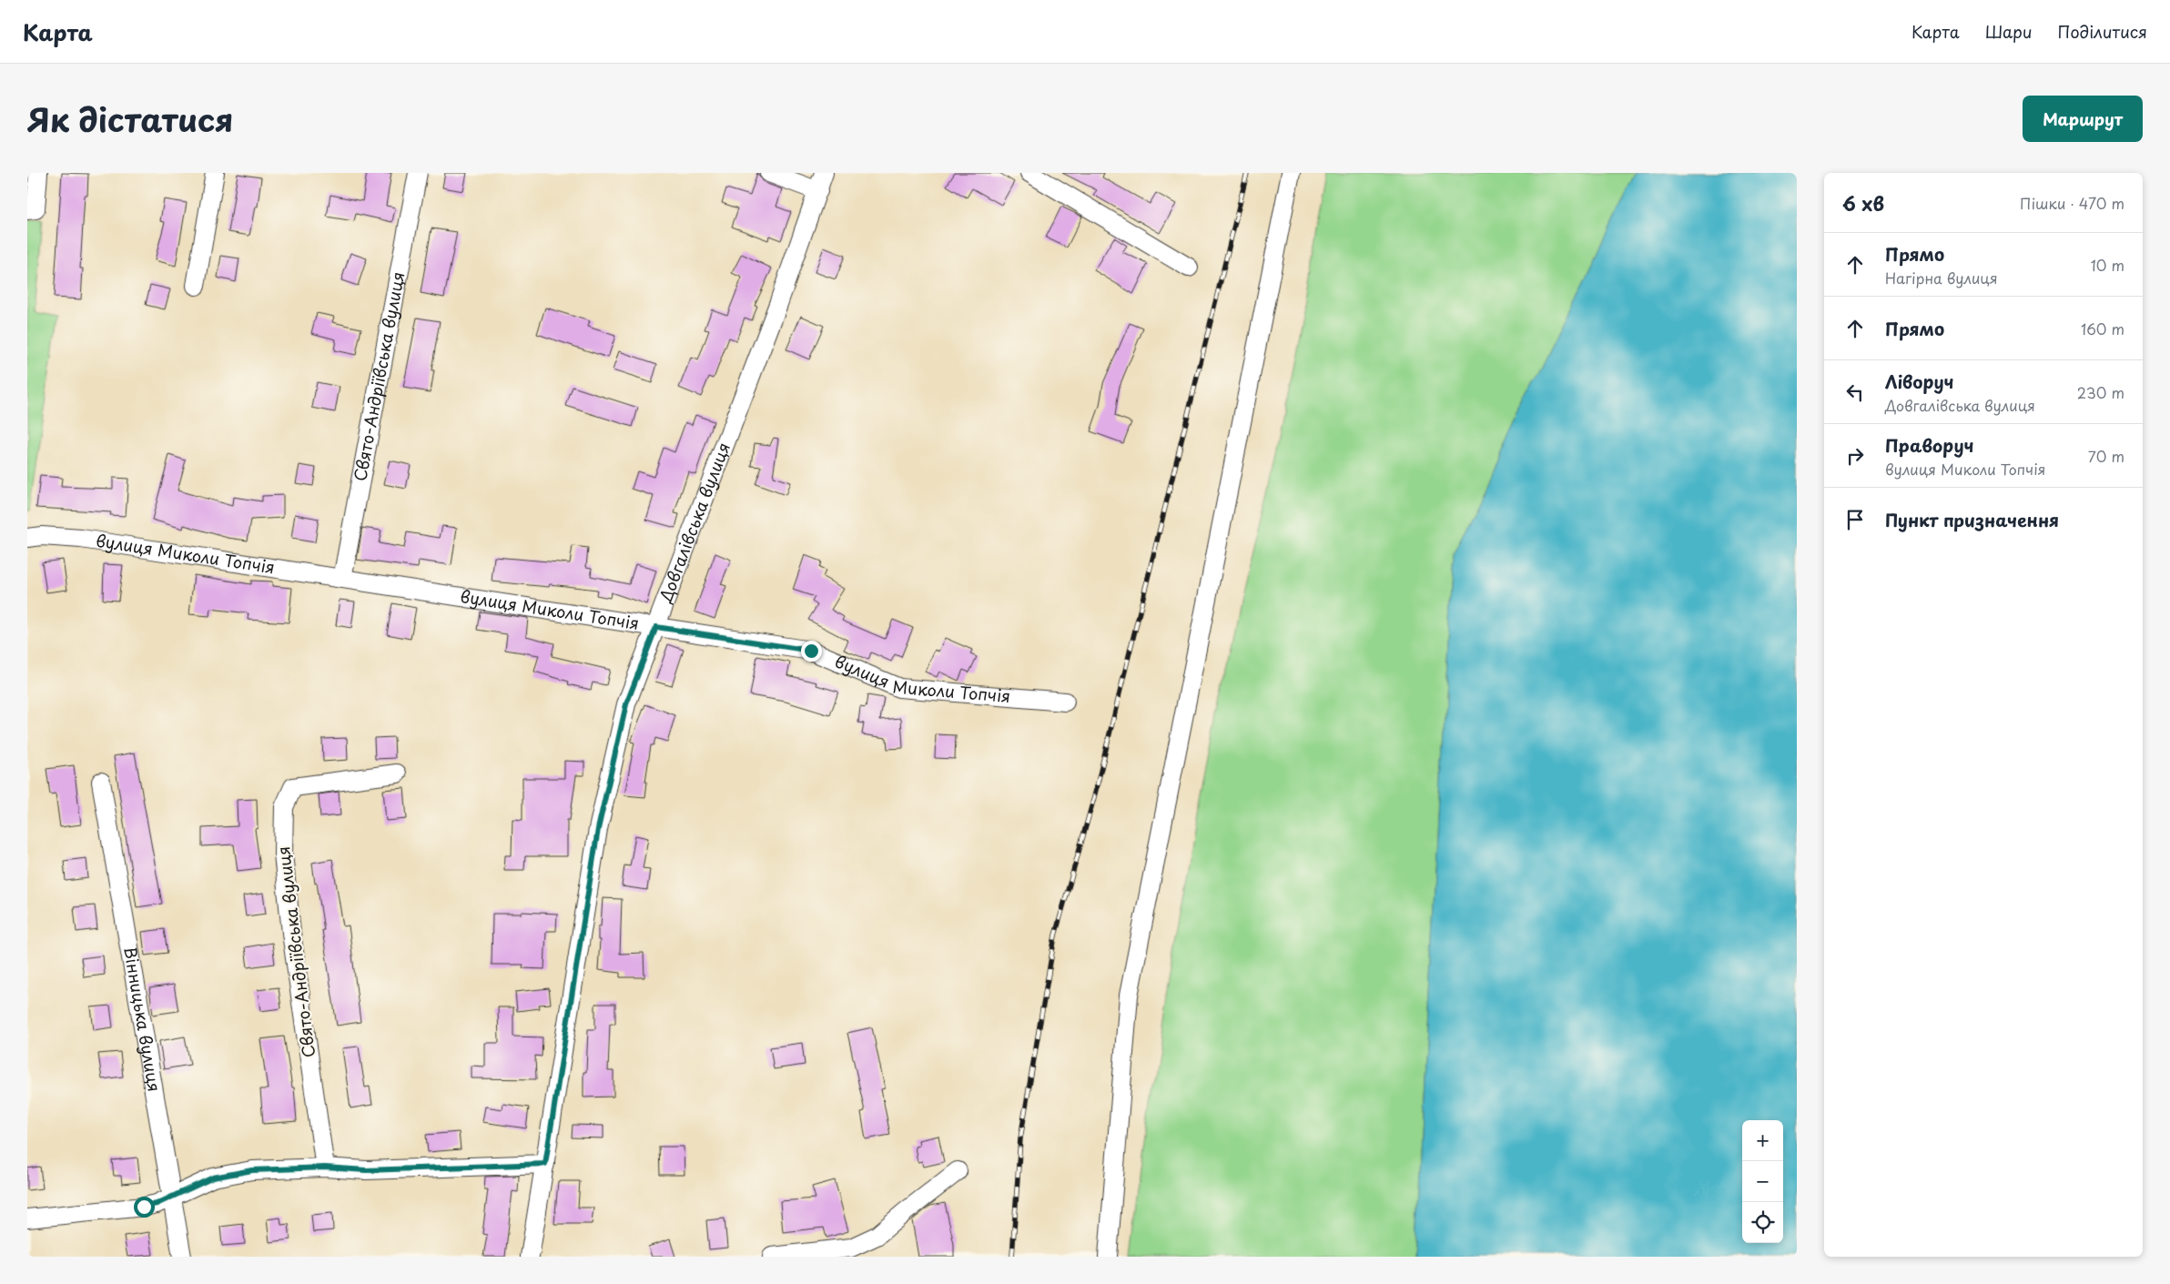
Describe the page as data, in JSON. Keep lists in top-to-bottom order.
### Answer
{
  "streets": {
    "street": [
      "Свято-Андріївська вулиця",
      "Довгалівська вулиця",
      "вулиця Миколи Топчія",
      "Вінницька вулиця"
    ]
  },
  "crossings": [
    ["Свято-Андріївська вулиця", "вулиця Миколи Топчія"],
    ["Довгалівська вулиця", "вулиця Миколи Топчія"]
  ],
  "page": {
    "header": "Карта",
    "nav": ["Карта", "Шари", "Поділитися"],
    "title": "Як дістатися",
    "buttons": "Маршрут",
    "heading": ["6 хв", "Пішки · 470 m"],
    "list": [
      ["Прямо", "Нагірна вулиця", "10 m"],
      ["Прямо", "160 m"],
      ["Ліворуч", "Довгалівська вулиця", "230 m"],
      ["Праворуч", "вулиця Миколи Топчія", "70 m"],
      "Пункт призначення"
    ],
    "map_buttons": ["+", "−"]
  }
}
